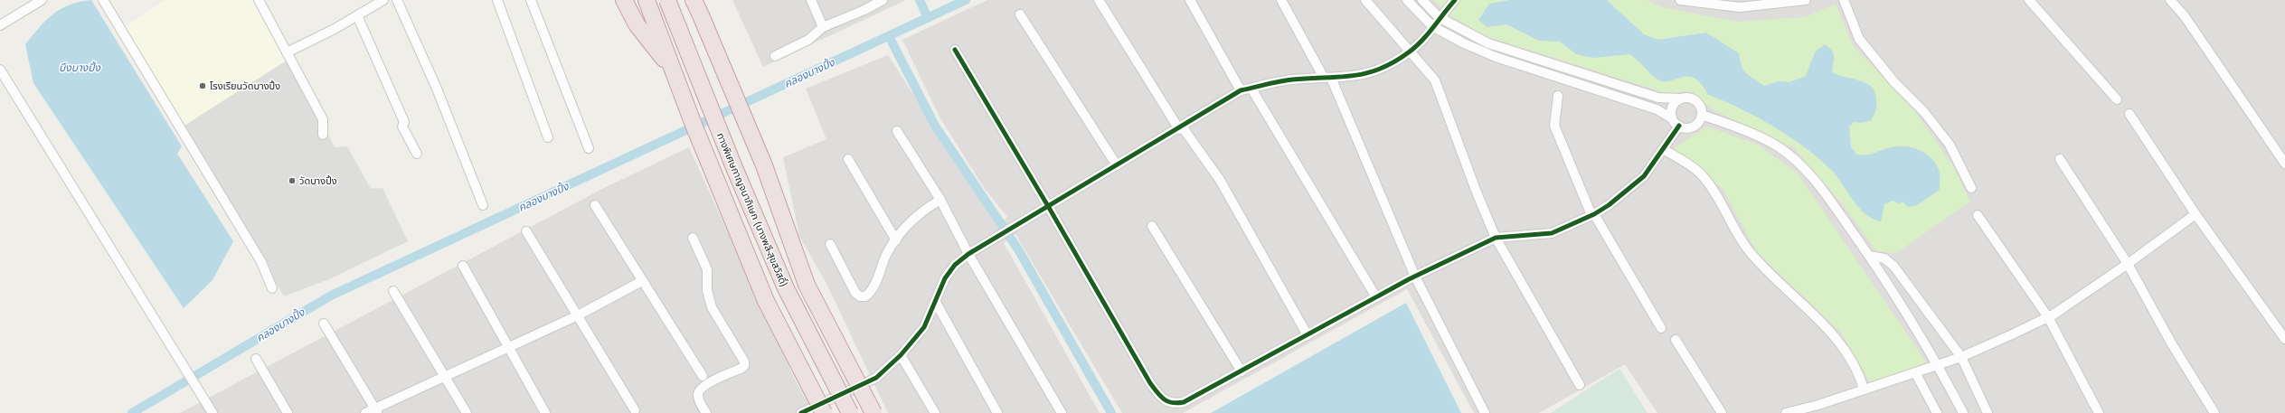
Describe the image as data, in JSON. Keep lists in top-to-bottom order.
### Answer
{
  "streets": {
    "highway": ["ทางพิเศษกาญจนาภิเษก (บางพลี-สุขสวัสดิ์)"]
  },
  "water": ["บึงบางปิ้ง", "คลองบางปิ้ง"],
  "places": ["โรงเรียนวัดบางปิ้ง", "วัดบางปิ้ง"]
}
